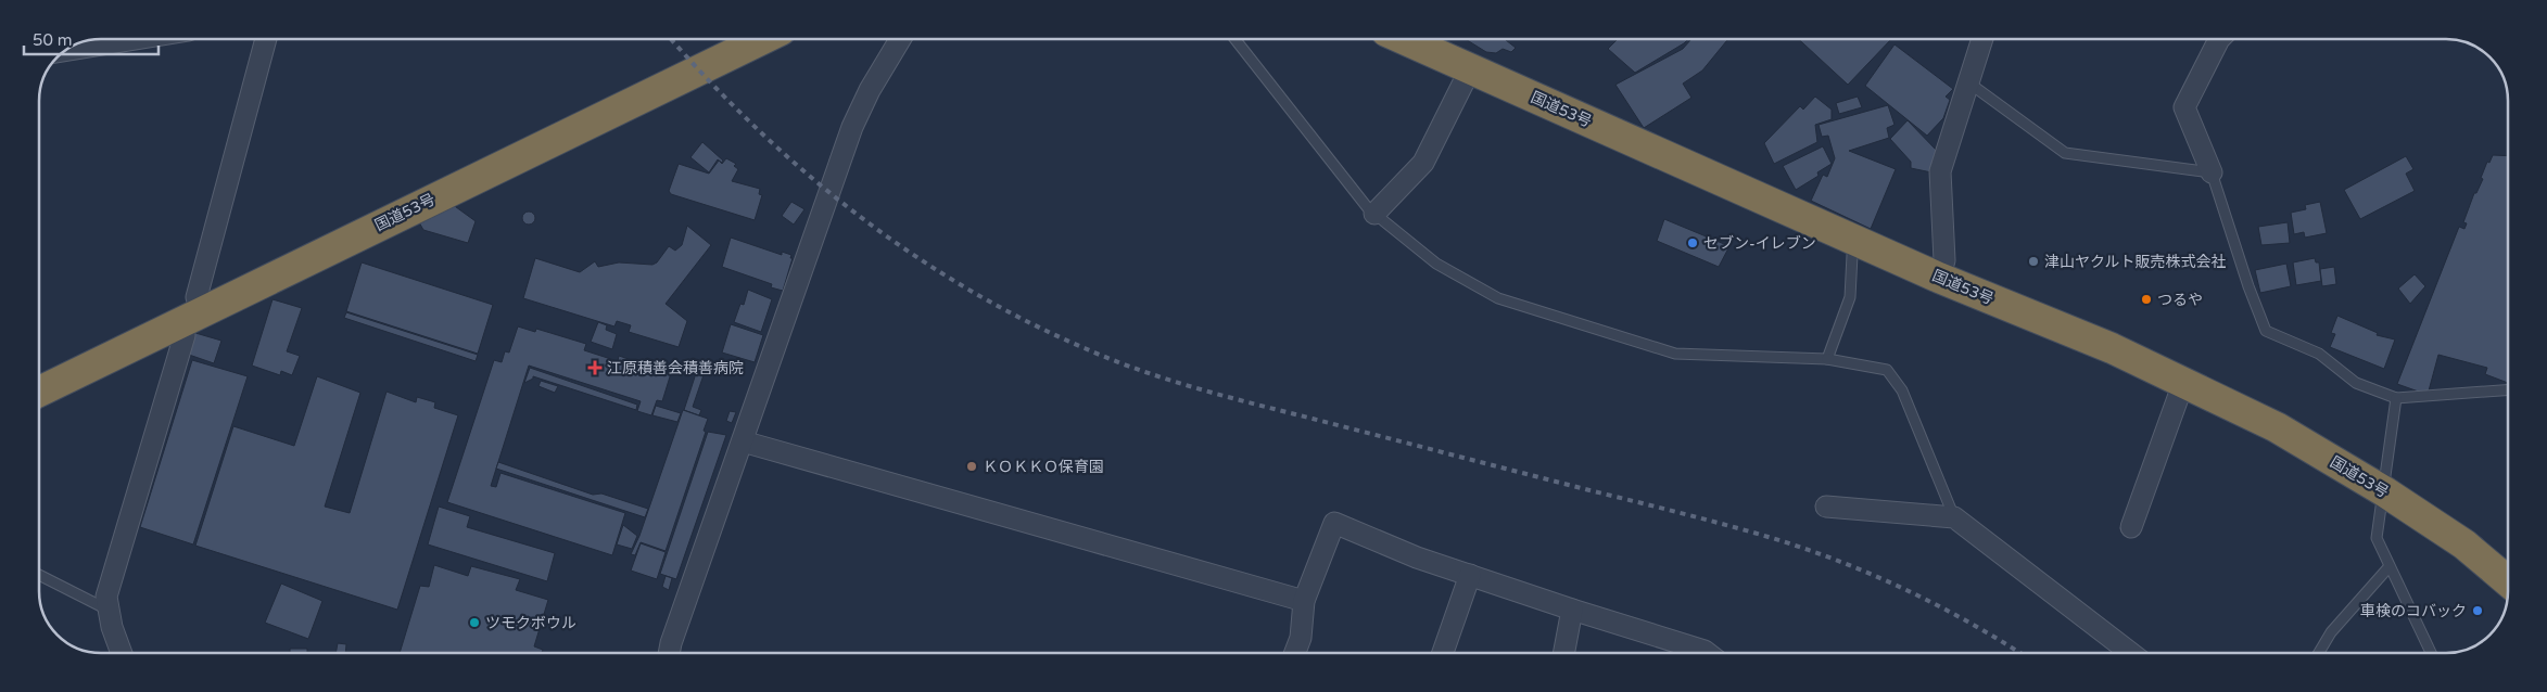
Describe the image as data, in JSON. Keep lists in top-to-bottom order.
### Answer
{
  "streets": {
    "highway": ["国道53号"]
  },
  "places": {
    "other": [
      "セブン-イレブン",
      "津山ヤクルト販売株式会社",
      "つるや",
      "ＫＯＫＫＯ保育園",
      "車検のコバック",
      "ツモクボウル"
    ],
    "health": ["江原積善会積善病院"]
  },
  "scale_bar": "50 m"
}
